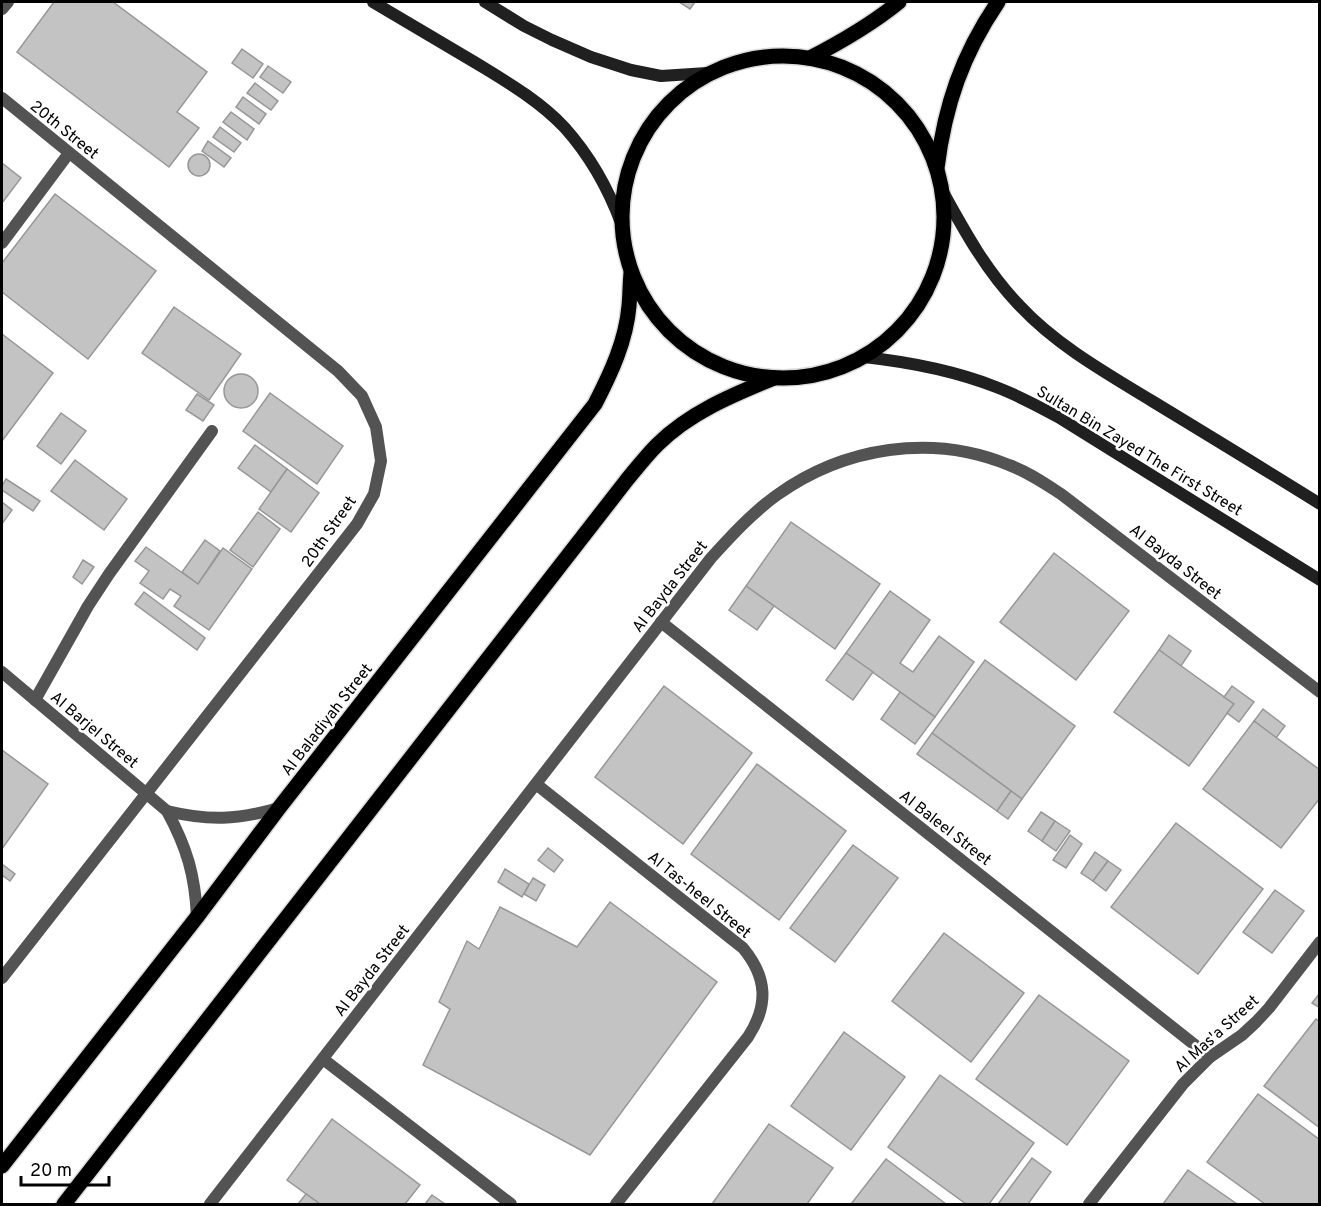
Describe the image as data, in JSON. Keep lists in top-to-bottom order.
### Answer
{
  "streets": {
    "main road": ["Sultan Bin Zayed The First Street", "Al Baladiyah Street"],
    "street": [
      "20th Street",
      "Al Bayda Street",
      "Al Barjel Street",
      "Al Baleel Street",
      "Al Tas-heel Street",
      "Al Mas'a Street"
    ]
  },
  "crossings": [
    ["20th Street", "Al Barjel Street"],
    ["Al Bayda Street", "Al Baleel Street"],
    ["Al Bayda Street", "Al Tas-heel Street"],
    ["Al Baladiyah Street", "Al Barjel Street"],
    ["Al Baleel Street", "Al Mas'a Street"]
  ],
  "scale_bar": "20 m"
}
